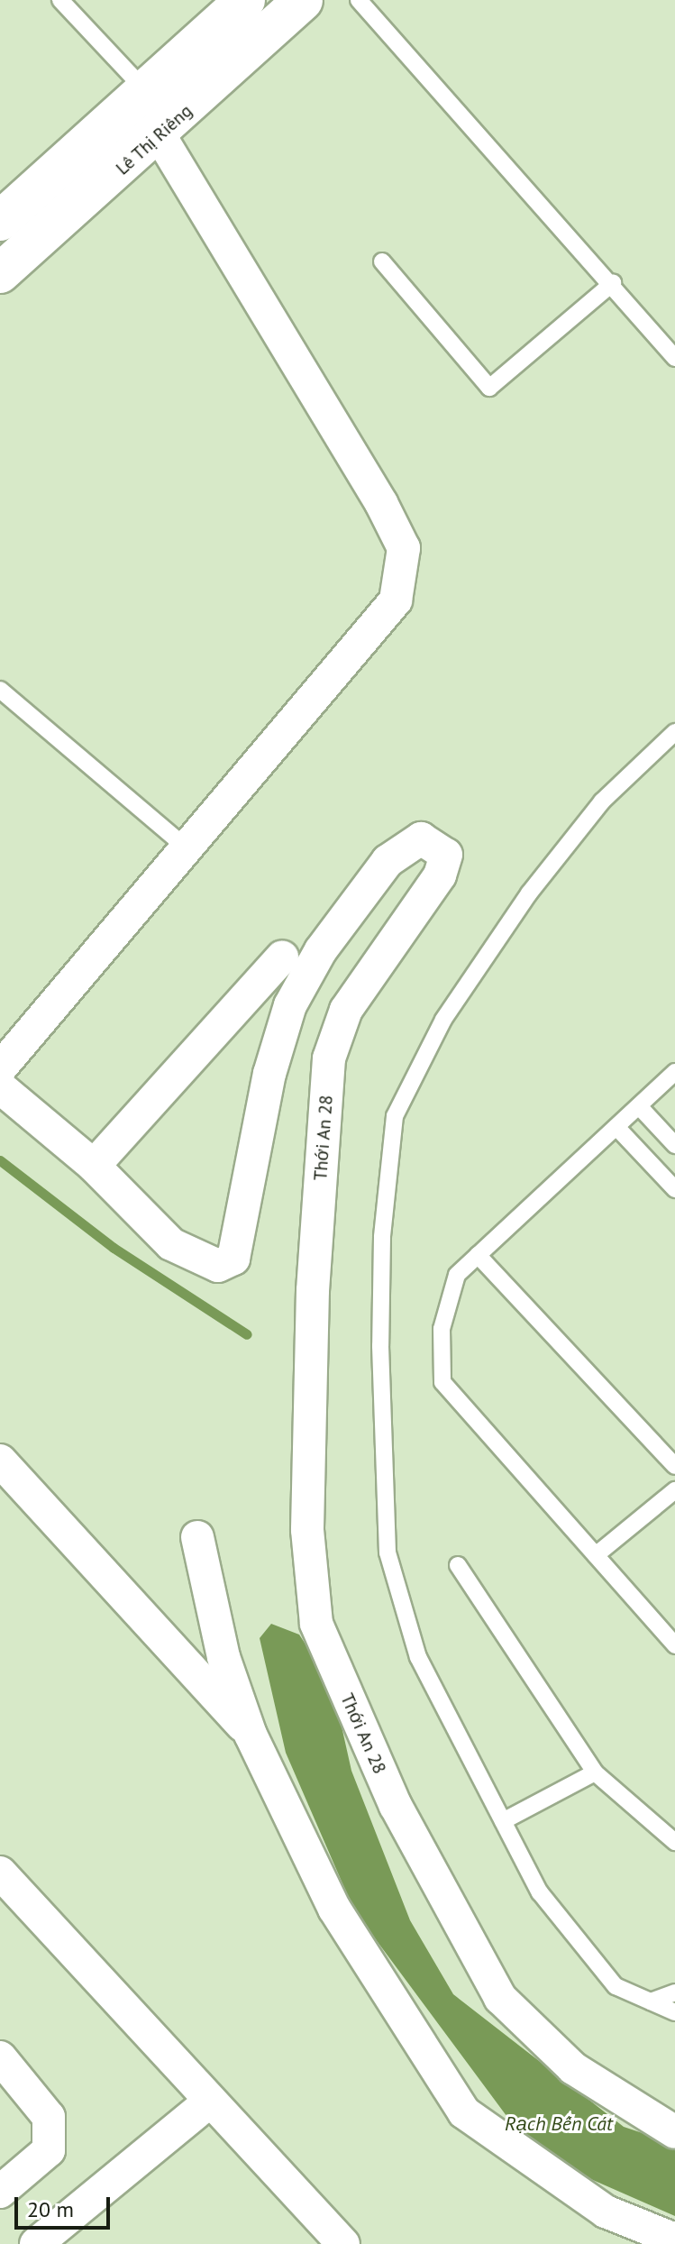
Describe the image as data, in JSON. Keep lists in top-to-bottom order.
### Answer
{
  "streets": {
    "street": ["Lê Thị Riêng", "Thới An 28"]
  },
  "water": ["Rạch Bến Cát"],
  "scale_bar": "20 m"
}
